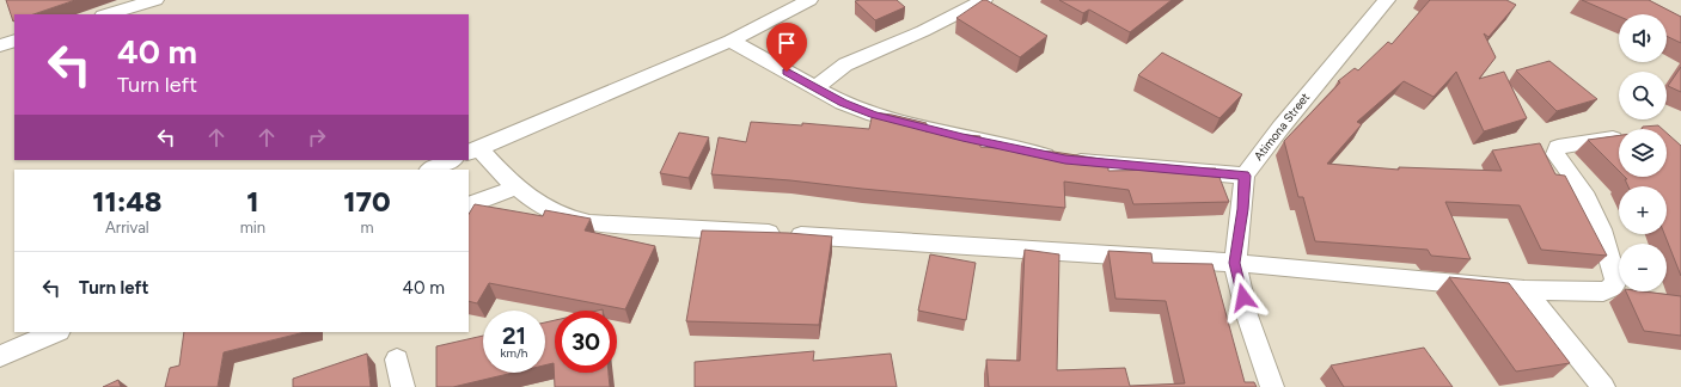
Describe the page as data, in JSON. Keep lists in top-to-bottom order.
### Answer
{
  "streets": {
    "street": ["Atimona Street"]
  },
  "page": {
    "map_buttons": ["+", "−"],
    "turn": ["40 m", "Turn left"],
    "eta": [
      "11:48",
      "Arrival",
      "1",
      "min",
      "170",
      "m"
    ],
    "list": [
      {
        "name": "Turn left",
        "value": "40 m"
      }
    ],
    "speed": "21 km/h",
    "limit": "30"
  }
}
